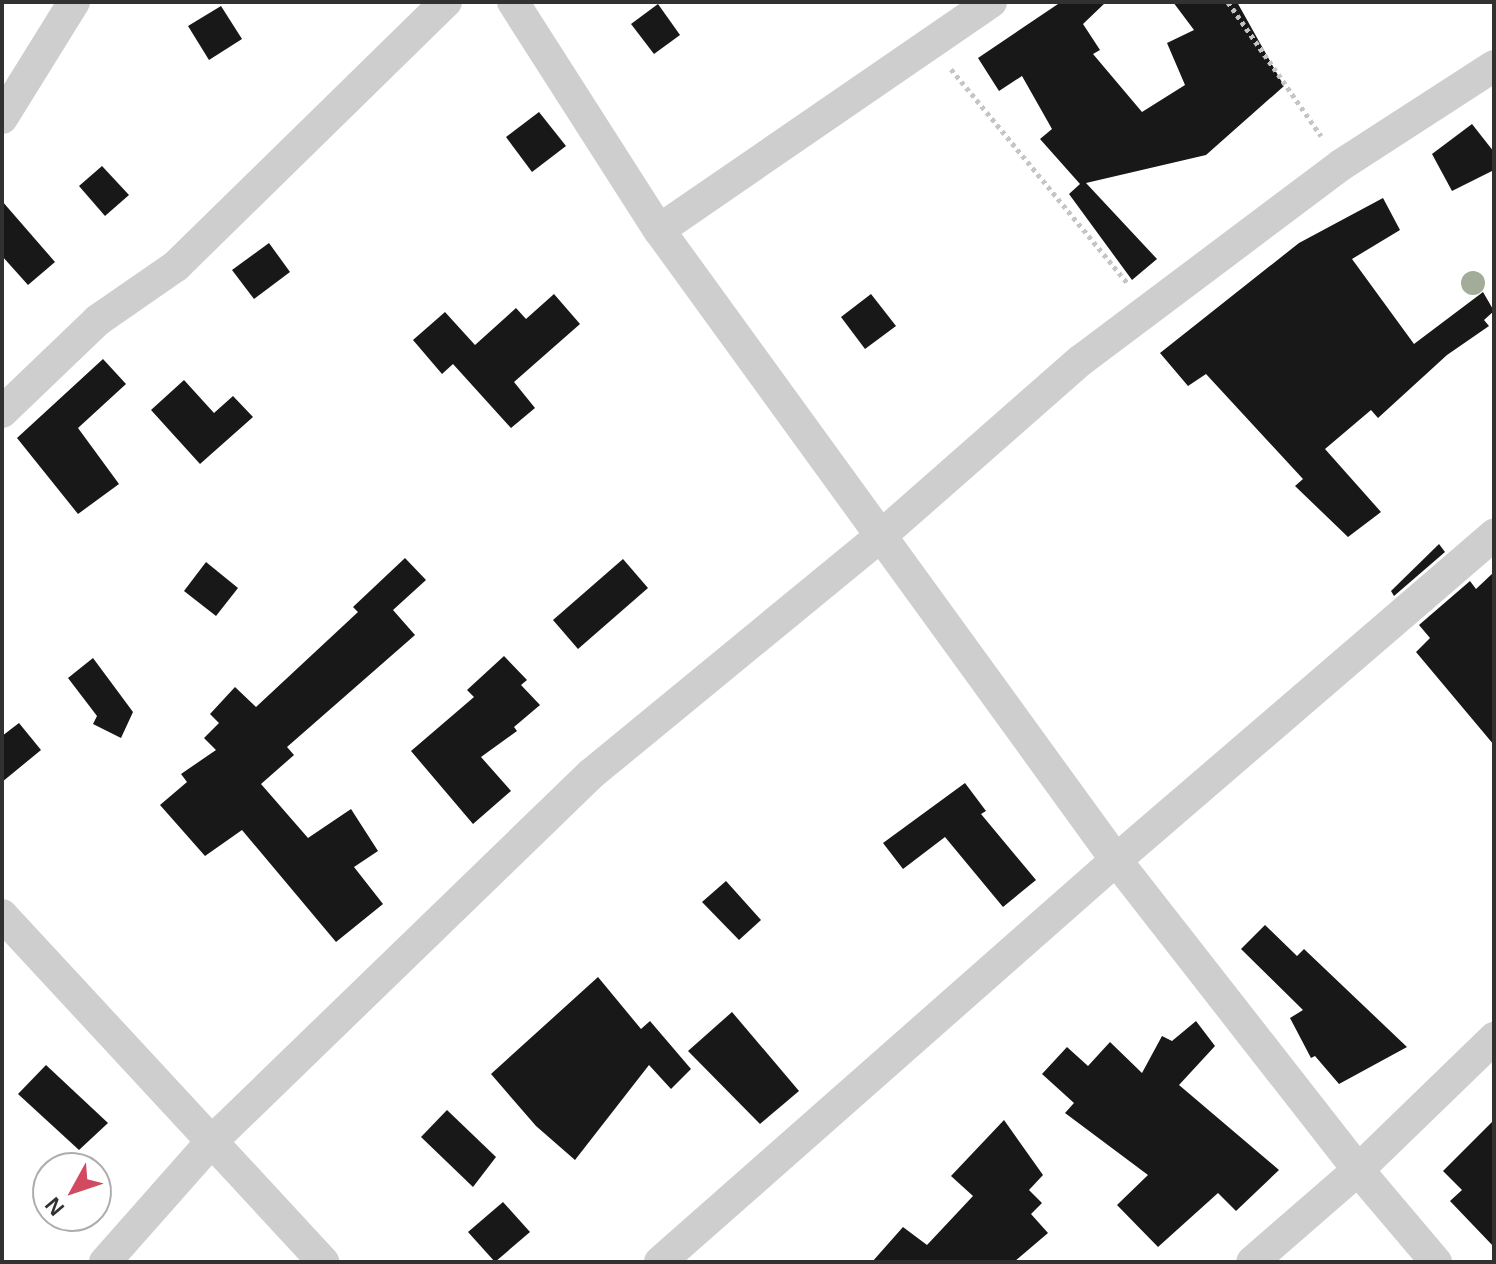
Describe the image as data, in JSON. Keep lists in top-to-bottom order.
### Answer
{
  "north": "bottom left"
}
